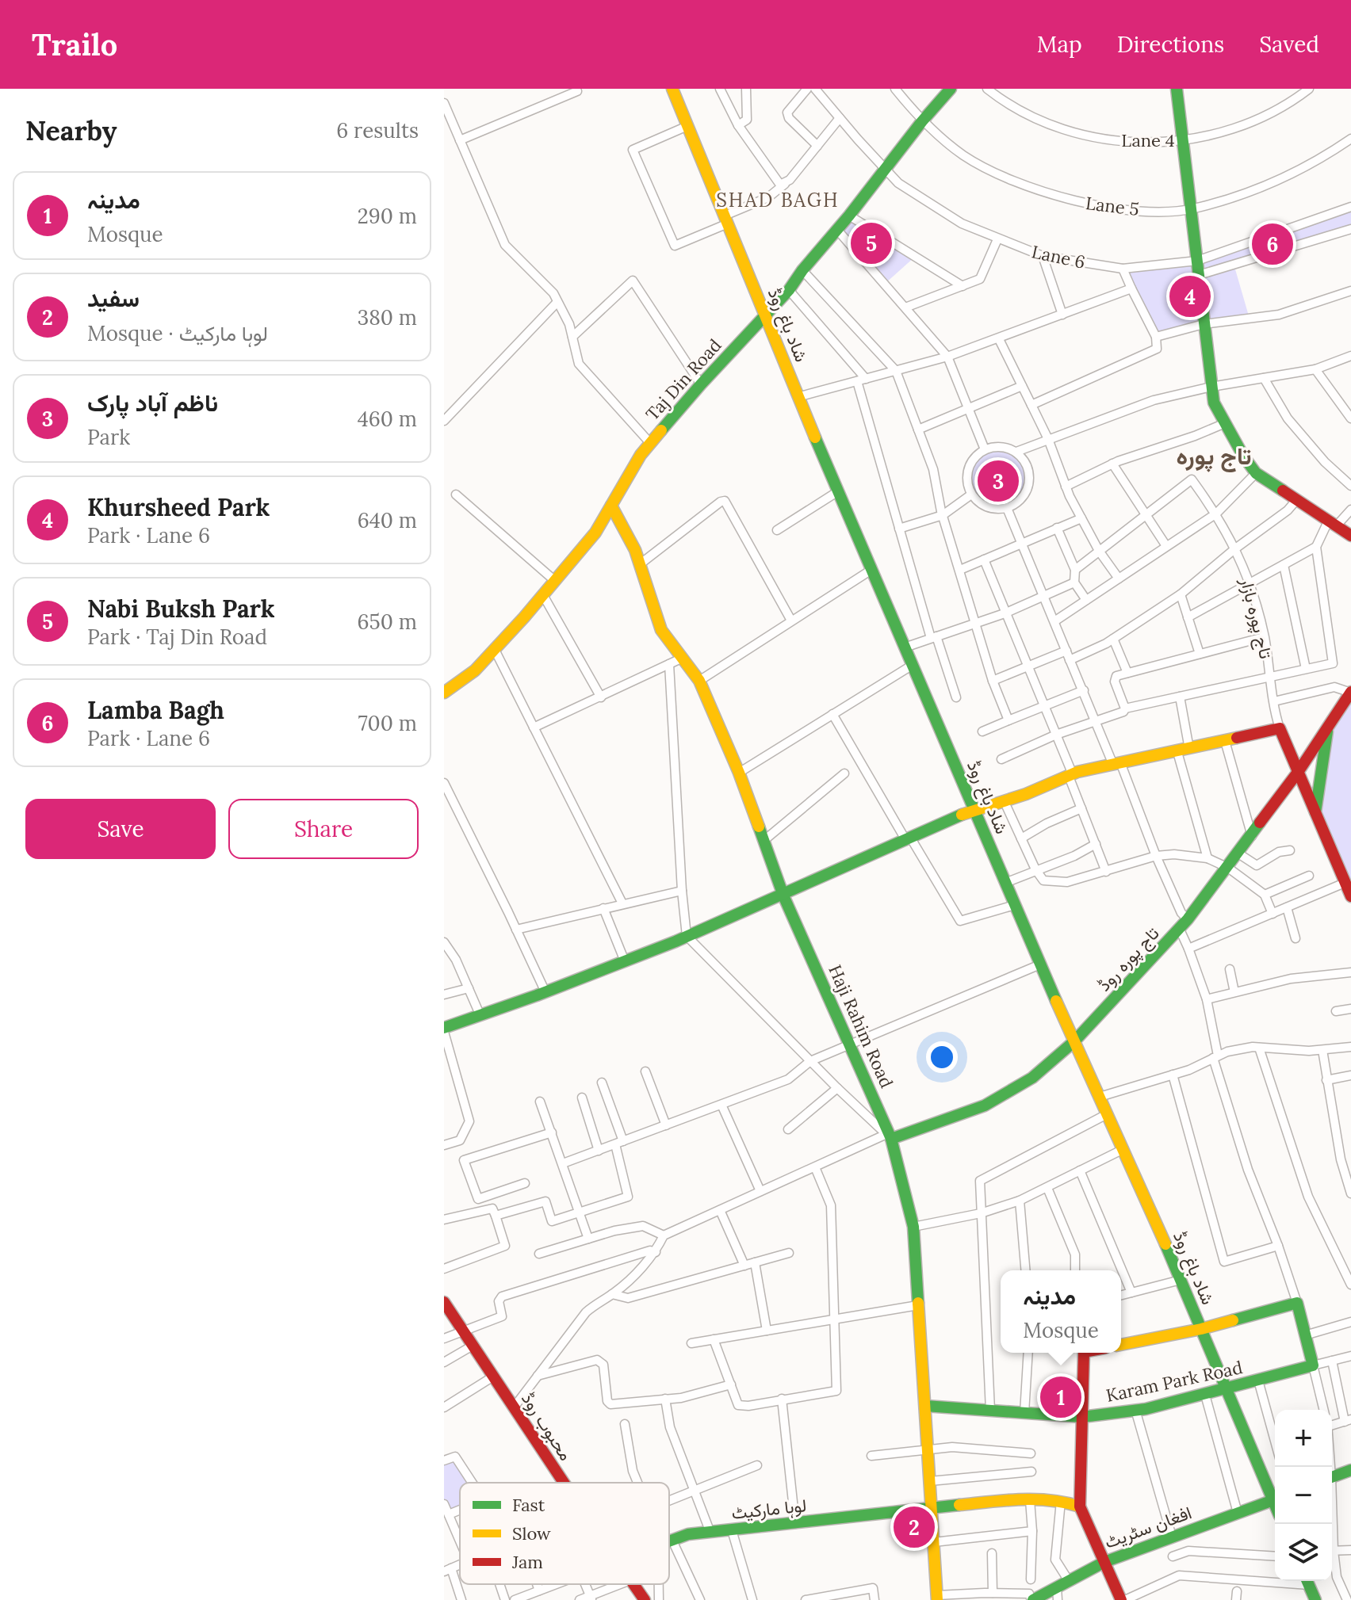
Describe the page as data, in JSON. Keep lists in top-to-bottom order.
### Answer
{
  "streets": {
    "main road": [
      "شاد باغ روڈ",
      "Taj Din Road",
      "تاج پورہ روڈ",
      "Haji Rahim Road",
      "Karam Park Road",
      "محبوب روڈ",
      "لوہا مارکیٹ",
      "افغان سٹریٹ"
    ],
    "street": [
      "Lane 4",
      "Lane 5",
      "Lane 6",
      "تاج پورہ بازار"
    ]
  },
  "crossings": [
    ["Lane 5", "Taj Din Road"],
    ["Lane 6", "Taj Din Road"],
    ["شاد باغ روڈ", "Taj Din Road"],
    ["شاد باغ روڈ", "تاج پورہ روڈ"],
    ["شاد باغ روڈ", "Karam Park Road"],
    ["Taj Din Road", "Haji Rahim Road"],
    ["تاج پورہ روڈ", "Haji Rahim Road"],
    ["Haji Rahim Road", "Karam Park Road"],
    ["Haji Rahim Road", "لوہا مارکیٹ"]
  ],
  "districts": ["SHAD BAGH", "تاج پورہ"],
  "legend": ["Fast", "Slow", "Jam"],
  "page": {
    "header": "Trailo",
    "nav": ["Map", "Directions", "Saved"],
    "heading": ["Nearby", "6 results"],
    "list": [
      {
        "mark": "1",
        "name": "مدینہ",
        "note": "Mosque",
        "value": "290 m"
      },
      {
        "mark": "2",
        "name": "سفید",
        "note": "Mosque · لوہا مارکیٹ",
        "value": "380 m"
      },
      {
        "mark": "3",
        "name": "ناظم آباد پارک",
        "note": "Park",
        "value": "460 m"
      },
      {
        "mark": "4",
        "name": "Khursheed Park",
        "note": "Park · Lane 6",
        "value": "640 m"
      },
      {
        "mark": "5",
        "name": "Nabi Buksh Park",
        "note": "Park · Taj Din Road",
        "value": "650 m"
      },
      {
        "mark": "6",
        "name": "Lamba Bagh",
        "note": "Park · Lane 6",
        "value": "700 m"
      }
    ],
    "pins": [
      "5",
      "6",
      "4",
      "3",
      "1",
      "2"
    ],
    "buttons": ["Save", "Share"],
    "popup": ["مدینہ", "Mosque"],
    "map_buttons": ["+", "−"]
  }
}
